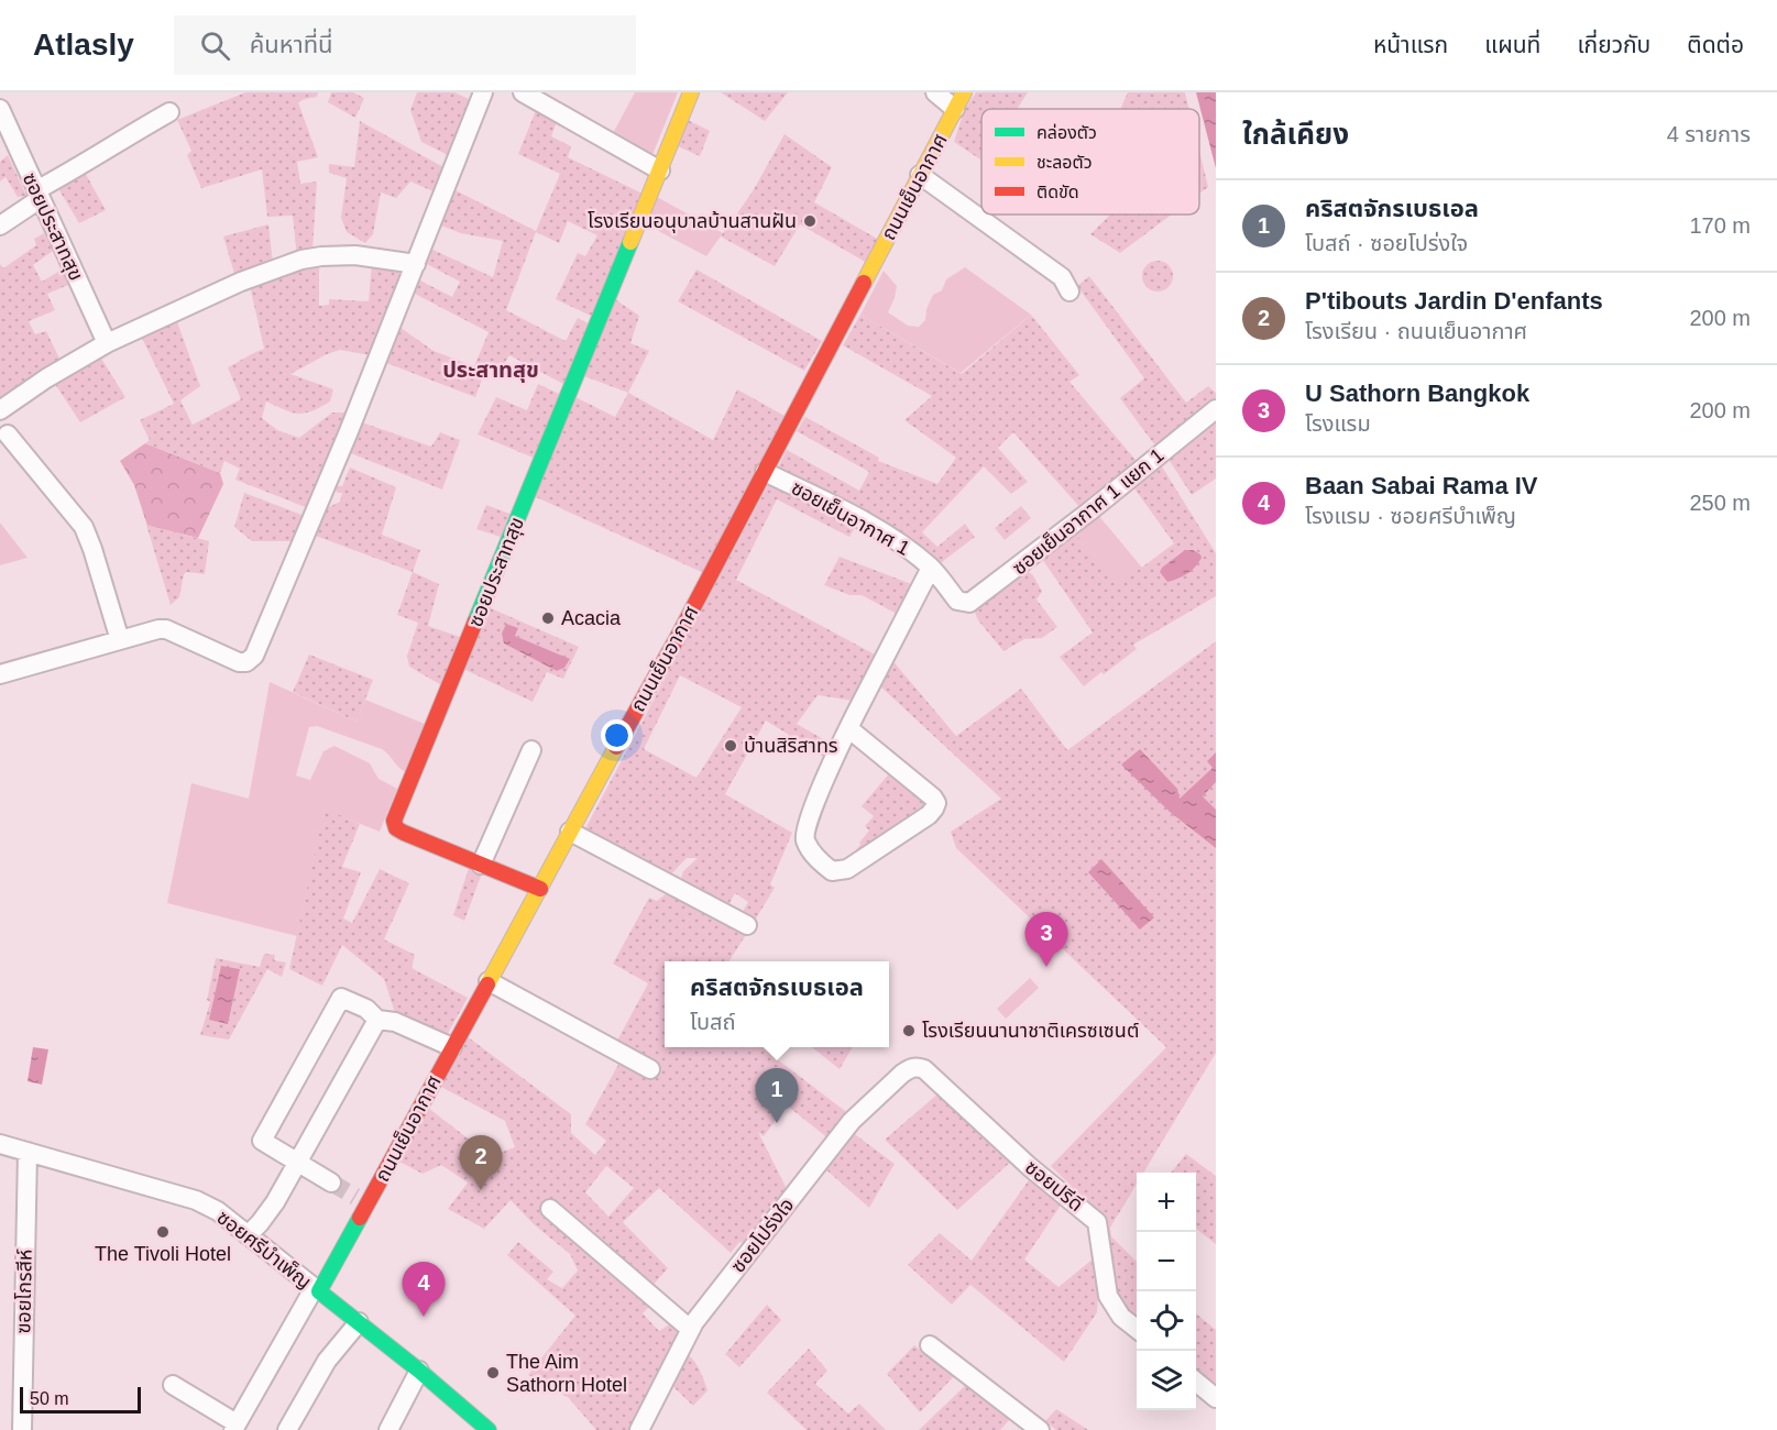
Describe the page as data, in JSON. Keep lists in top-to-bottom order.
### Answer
{
  "streets": {
    "street": [
      "ถนนเย็นอากาศ",
      "ซอยประสาทสุข",
      "ซอยเย็นอากาศ 1 แยก 1",
      "ซอยเย็นอากาศ 1",
      "ซอยปรีดี",
      "ซอยโปร่งใจ",
      "ซอยศรีบำเพ็ญ",
      "ฃอยโกรสีห์"
    ]
  },
  "crossings": [
    ["ถนนเย็นอากาศ", "ซอยประสาทสุข"],
    ["ถนนเย็นอากาศ", "ซอยเย็นอากาศ 1"],
    ["ถนนเย็นอากาศ", "ซอยศรีบำเพ็ญ"],
    ["ซอยเย็นอากาศ 1 แยก 1", "ซอยเย็นอากาศ 1"],
    ["ซอยปรีดี", "ซอยโปร่งใจ"],
    ["ซอยศรีบำเพ็ญ", "ฃอยโกรสีห์"]
  ],
  "districts": ["ประสาทสุข"],
  "places": [
    "โรงเรียนอนุบาลบ้านสานฝัน",
    "Acacia",
    "บ้านสิริสาทร",
    "โรงเรียนนานาชาติเครซเซนต์",
    "The Tivoli Hotel",
    "The Aim Sathorn Hotel"
  ],
  "legend": ["คล่องตัว", "ชะลอตัว", "ติดขัด"],
  "scale_bar": "50 m",
  "page": {
    "header": "Atlasly",
    "search": "ค้นหาที่นี่",
    "nav": [
      "หน้าแรก",
      "แผนที่",
      "เกี่ยวกับ",
      "ติดต่อ"
    ],
    "heading": ["ใกล้เคียง", "4 รายการ"],
    "list": [
      {
        "mark": "1",
        "name": "คริสตจักรเบธเอล",
        "note": "โบสถ์ · ซอยโปร่งใจ",
        "value": "170 m"
      },
      {
        "mark": "2",
        "name": "P'tibouts Jardin D'enfants",
        "note": "โรงเรียน · ถนนเย็นอากาศ",
        "value": "200 m"
      },
      {
        "mark": "3",
        "name": "U Sathorn Bangkok",
        "note": "โรงแรม",
        "value": "200 m"
      },
      {
        "mark": "4",
        "name": "Baan Sabai Rama IV",
        "note": "โรงแรม · ซอยศรีบำเพ็ญ",
        "value": "250 m"
      }
    ],
    "pins": [
      "3",
      "1",
      "2",
      "4"
    ],
    "popup": ["คริสตจักรเบธเอล", "โบสถ์"],
    "map_buttons": ["+", "−"],
    "scale": "50 m"
  }
}
